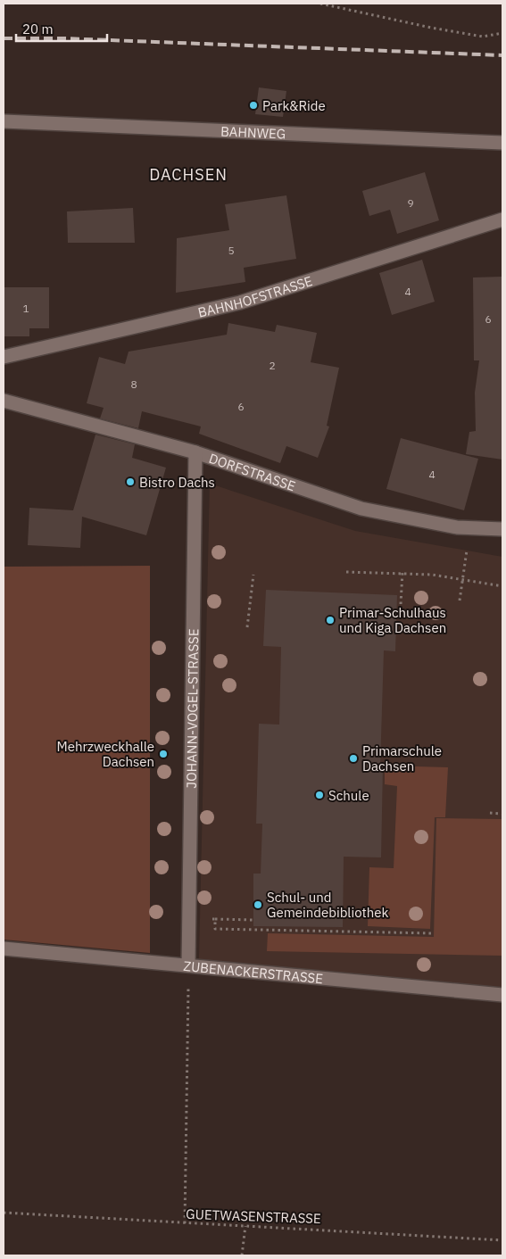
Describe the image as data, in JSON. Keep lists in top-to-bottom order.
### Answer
{
  "streets": {
    "street": [
      "BAHNWEG",
      "BAHNHOFSTRASSE",
      "DORFSTRASSE",
      "JOHANN-VOGEL-STRASSE",
      "ZUBENACKERSTRASSE"
    ],
    "path": ["GUETWASENSTRASSE"]
  },
  "crossings": [
    ["DORFSTRASSE", "JOHANN-VOGEL-STRASSE"],
    ["JOHANN-VOGEL-STRASSE", "ZUBENACKERSTRASSE"]
  ],
  "districts": ["DACHSEN"],
  "places": [
    "Park&Ride",
    "Bistro Dachs",
    "Primar-Schulhaus und Kiga Dachsen",
    "Mehrzweckhalle Dachsen",
    "Primarschule Dachsen",
    "Schule",
    "Schul- und Gemeindebibliothek"
  ],
  "house_numbers": [
    "9",
    "5",
    "4",
    "1",
    "6",
    "2",
    "8",
    "6",
    "4"
  ],
  "scale_bar": "20 m"
}
